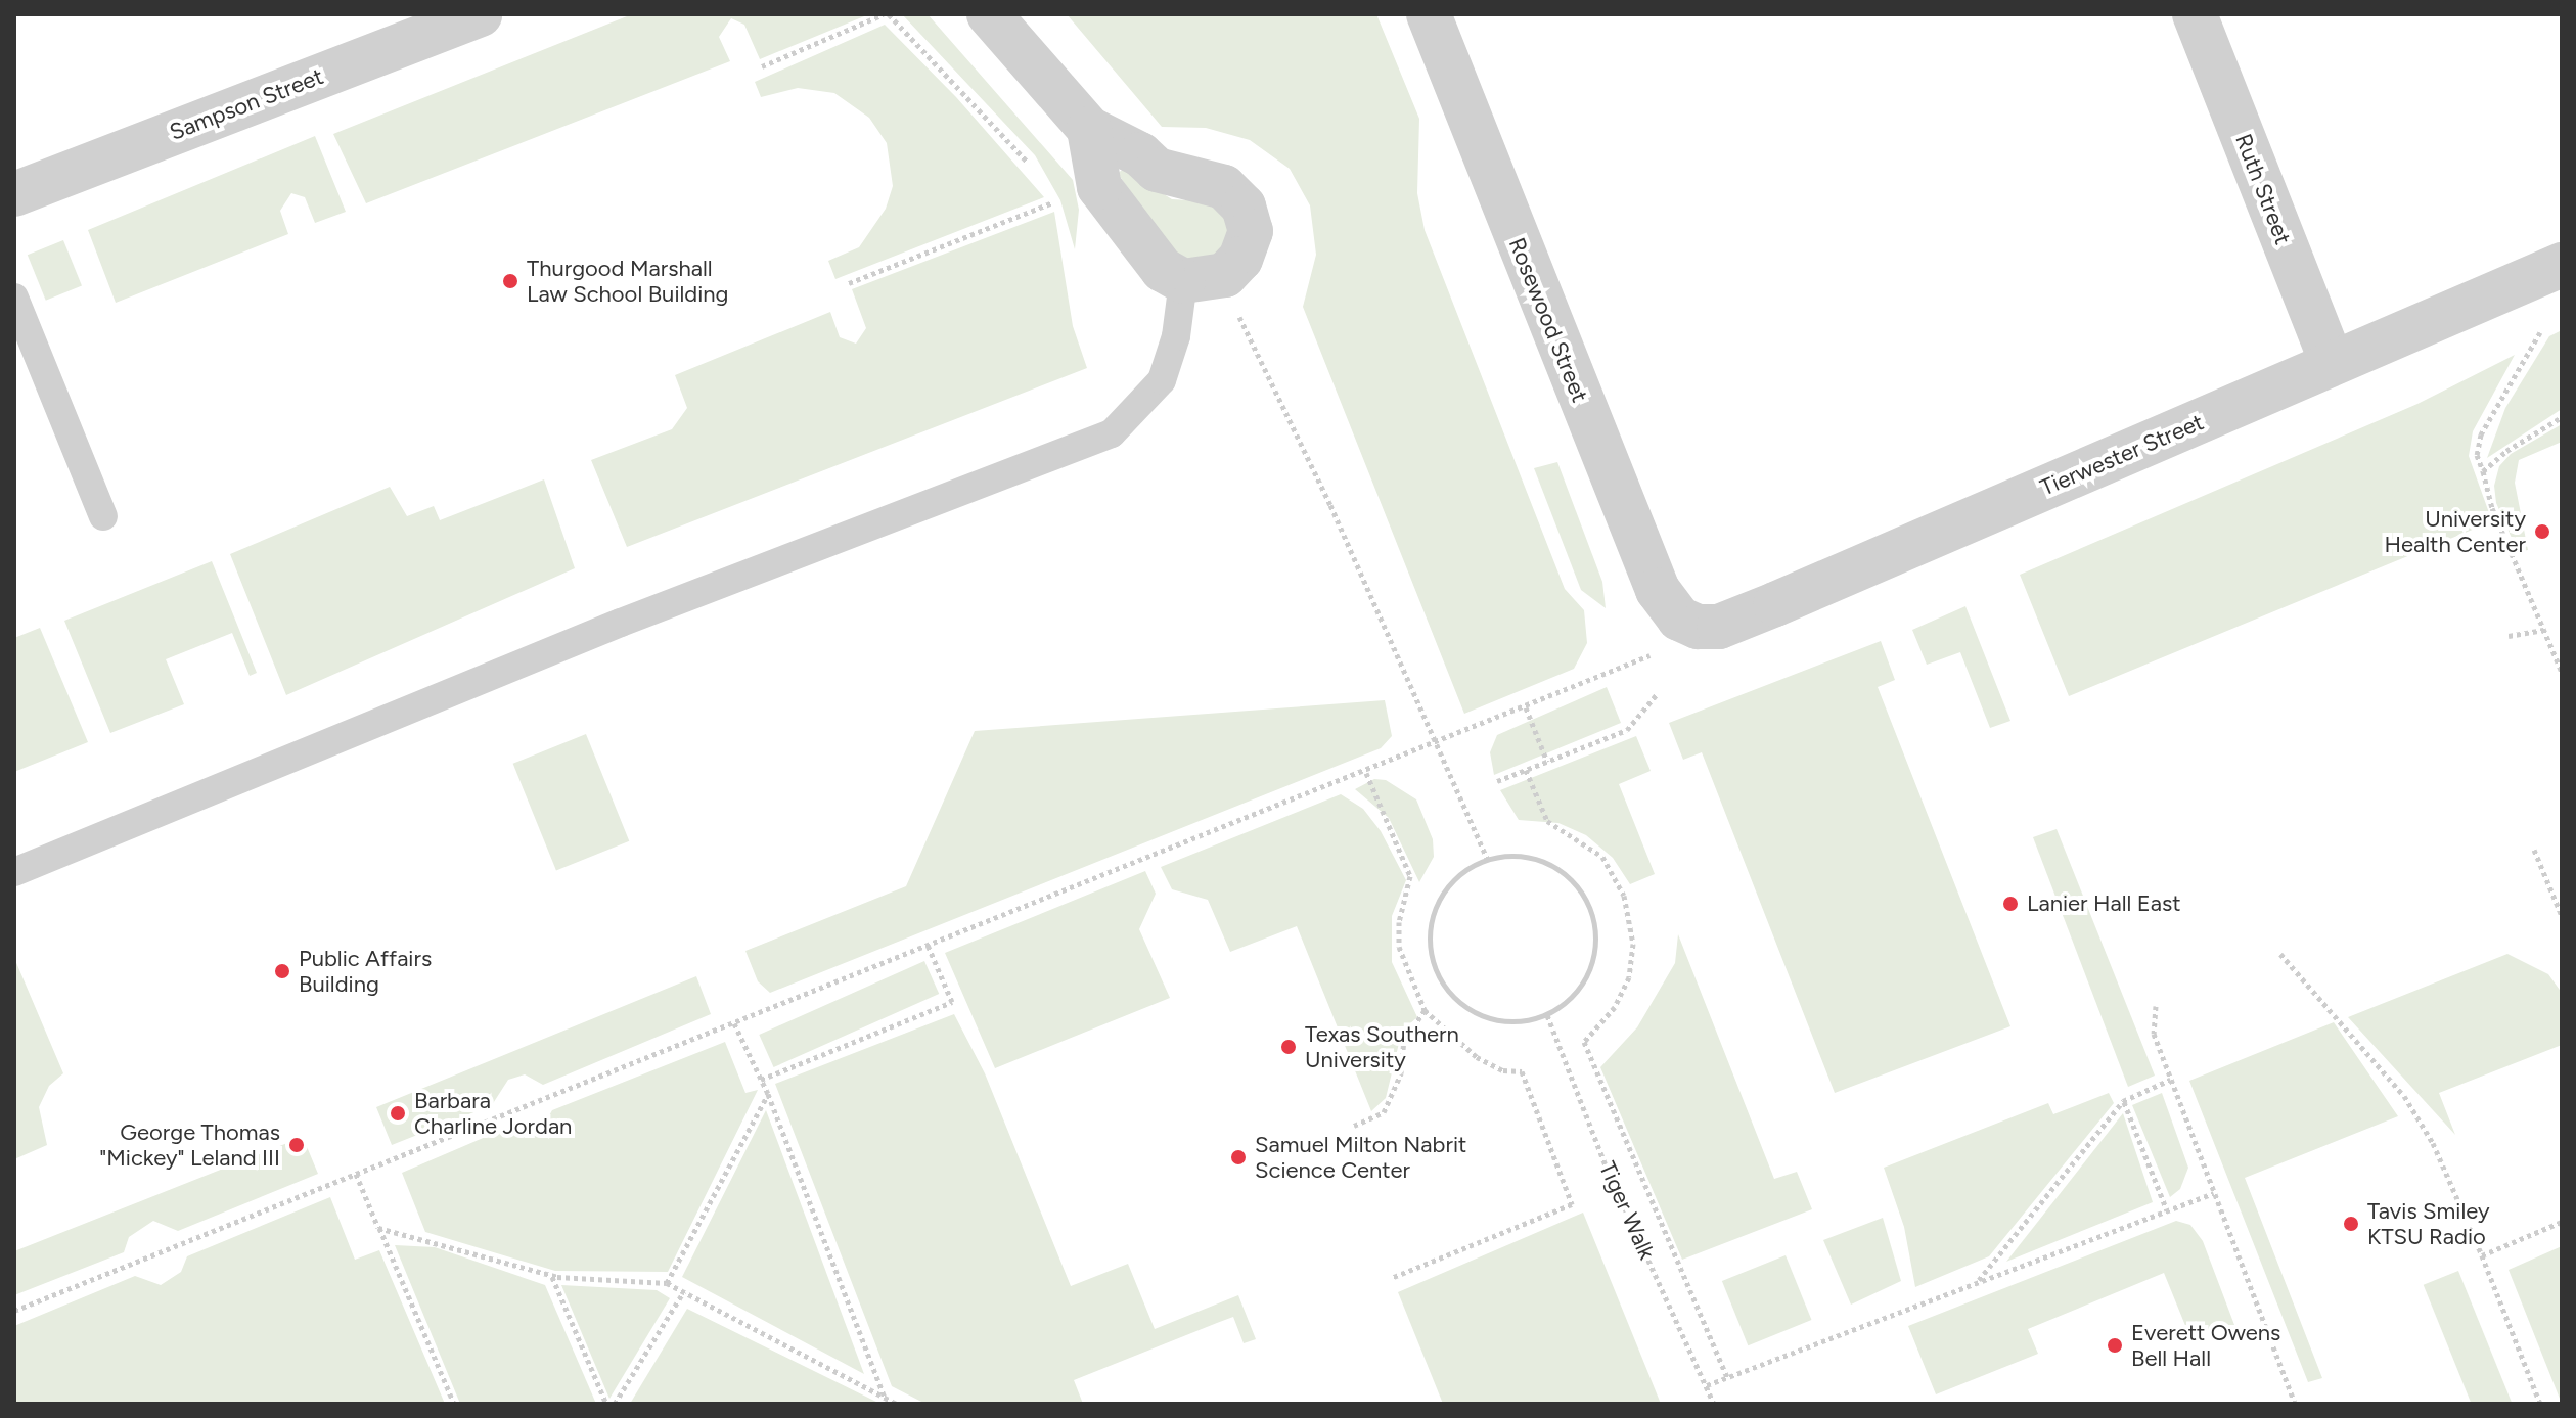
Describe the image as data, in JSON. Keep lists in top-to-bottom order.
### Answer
{
  "streets": {
    "street": [
      "Sampson Street",
      "Ruth Street",
      "Rosewood Street",
      "Tierwester Street"
    ],
    "path": ["Tiger Walk"]
  },
  "crossings": [
    ["Ruth Street", "Tierwester Street"],
    ["Rosewood Street", "Tierwester Street"]
  ],
  "places": [
    "Thurgood Marshall Law School Building",
    "University Health Center",
    "Lanier Hall East",
    "Public Affairs Building",
    "Texas Southern University",
    "Barbara Charline Jordan",
    "George Thomas \"Mickey\" Leland III",
    "Samuel Milton Nabrit Science Center",
    "Tavis Smiley KTSU Radio",
    "Everett Owens Bell Hall"
  ]
}
